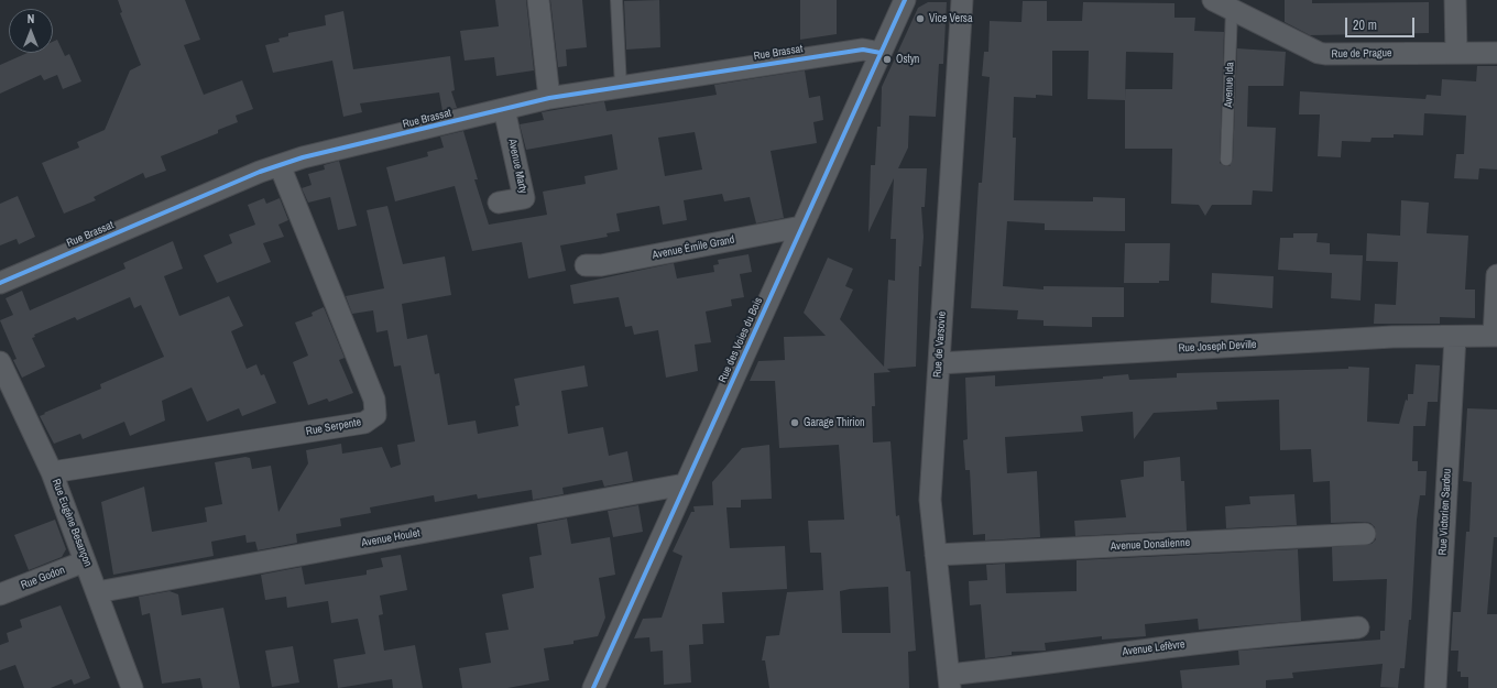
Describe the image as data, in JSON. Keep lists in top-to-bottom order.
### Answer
{
  "streets": {
    "street": [
      "Rue Brassat",
      "Rue de Prague",
      "Avenue Marty",
      "Avenue Émile Grand",
      "Rue des Voies du Bois",
      "Rue de Varsovie",
      "Rue Joseph Deville",
      "Rue Serpente",
      "Rue Victorien Sardou",
      "Rue Eugène Besançon",
      "Avenue Houlet",
      "Avenue Donatienne",
      "Rue Godon",
      "Avenue Lefèvre"
    ],
    "lane": ["Avenue Ida"]
  },
  "crossings": [
    ["Rue Brassat", "Avenue Marty"],
    ["Rue Brassat", "Rue des Voies du Bois"],
    ["Rue Brassat", "Rue Serpente"],
    ["Rue de Prague", "Avenue Ida"],
    ["Avenue Émile Grand", "Rue des Voies du Bois"],
    ["Rue des Voies du Bois", "Avenue Houlet"],
    ["Rue de Varsovie", "Rue Joseph Deville"],
    ["Rue de Varsovie", "Avenue Donatienne"],
    ["Rue de Varsovie", "Avenue Lefèvre"],
    ["Rue Joseph Deville", "Rue Victorien Sardou"],
    ["Rue Serpente", "Rue Eugène Besançon"],
    ["Rue Eugène Besançon", "Avenue Houlet"],
    ["Rue Eugène Besançon", "Rue Godon"]
  ],
  "places": ["Vice Versa", "Ostyn", "Garage Thirion"],
  "scale_bar": "20 m",
  "north": "top"
}
